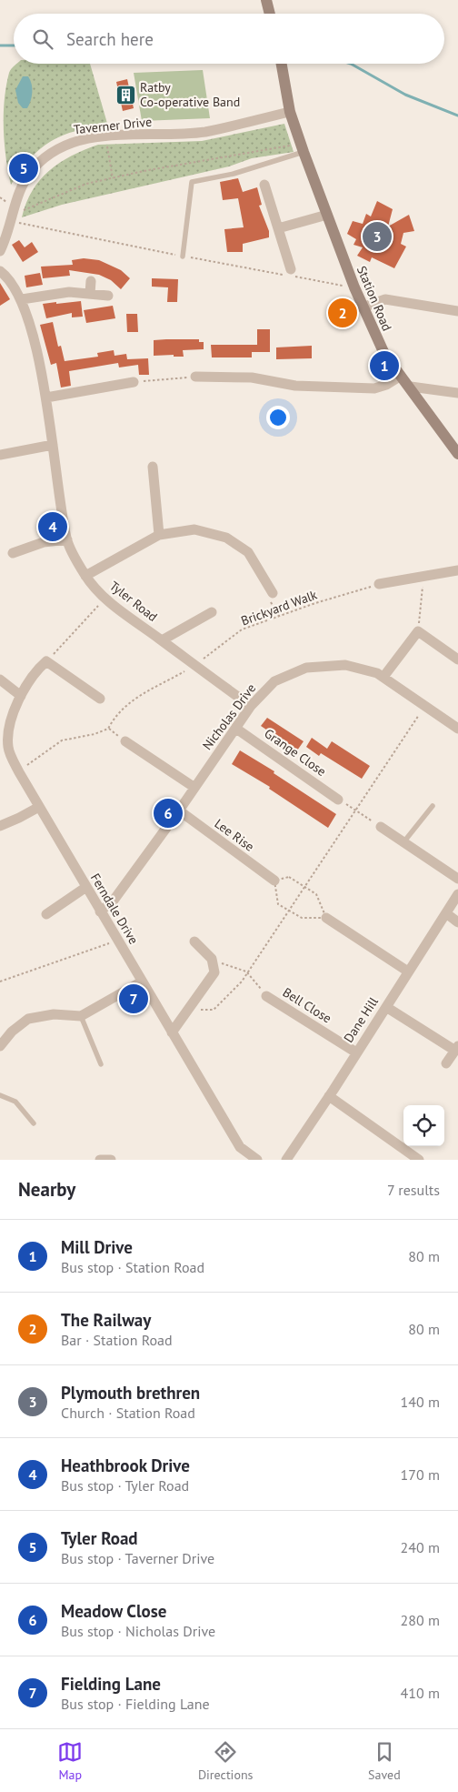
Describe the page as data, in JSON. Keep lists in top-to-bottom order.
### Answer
{
  "streets": {
    "street": [
      "Taverner Drive",
      "Station Road",
      "Tyler Road",
      "Nicholas Drive",
      "Grange Close",
      "Lee Rise",
      "Ferndale Drive",
      "Bell Close",
      "Dane Hill"
    ],
    "path": ["Brickyard Walk"]
  },
  "crossings": [
    ["Taverner Drive", "Station Road"],
    ["Tyler Road", "Brickyard Walk"],
    ["Tyler Road", "Nicholas Drive"],
    ["Brickyard Walk", "Ferndale Drive"],
    ["Nicholas Drive", "Grange Close"],
    ["Nicholas Drive", "Lee Rise"],
    ["Nicholas Drive", "Ferndale Drive"],
    ["Bell Close", "Dane Hill"]
  ],
  "places": {
    "building": ["Ratby Co-operative Band"]
  },
  "page": {
    "search": "Search here",
    "pins": [
      "5",
      "3",
      "2",
      "1",
      "4",
      "6",
      "7"
    ],
    "heading": ["Nearby", "7 results"],
    "list": [
      {
        "mark": "1",
        "name": "Mill Drive",
        "note": "Bus stop · Station Road",
        "value": "80 m"
      },
      {
        "mark": "2",
        "name": "The Railway",
        "note": "Bar · Station Road",
        "value": "80 m"
      },
      {
        "mark": "3",
        "name": "Plymouth brethren",
        "note": "Church · Station Road",
        "value": "140 m"
      },
      {
        "mark": "4",
        "name": "Heathbrook Drive",
        "note": "Bus stop · Tyler Road",
        "value": "170 m"
      },
      {
        "mark": "5",
        "name": "Tyler Road",
        "note": "Bus stop · Taverner Drive",
        "value": "240 m"
      },
      {
        "mark": "6",
        "name": "Meadow Close",
        "note": "Bus stop · Nicholas Drive",
        "value": "280 m"
      },
      {
        "mark": "7",
        "name": "Fielding Lane",
        "note": "Bus stop · Fielding Lane",
        "value": "410 m"
      }
    ],
    "nav": ["Map", "Directions", "Saved"]
  }
}
